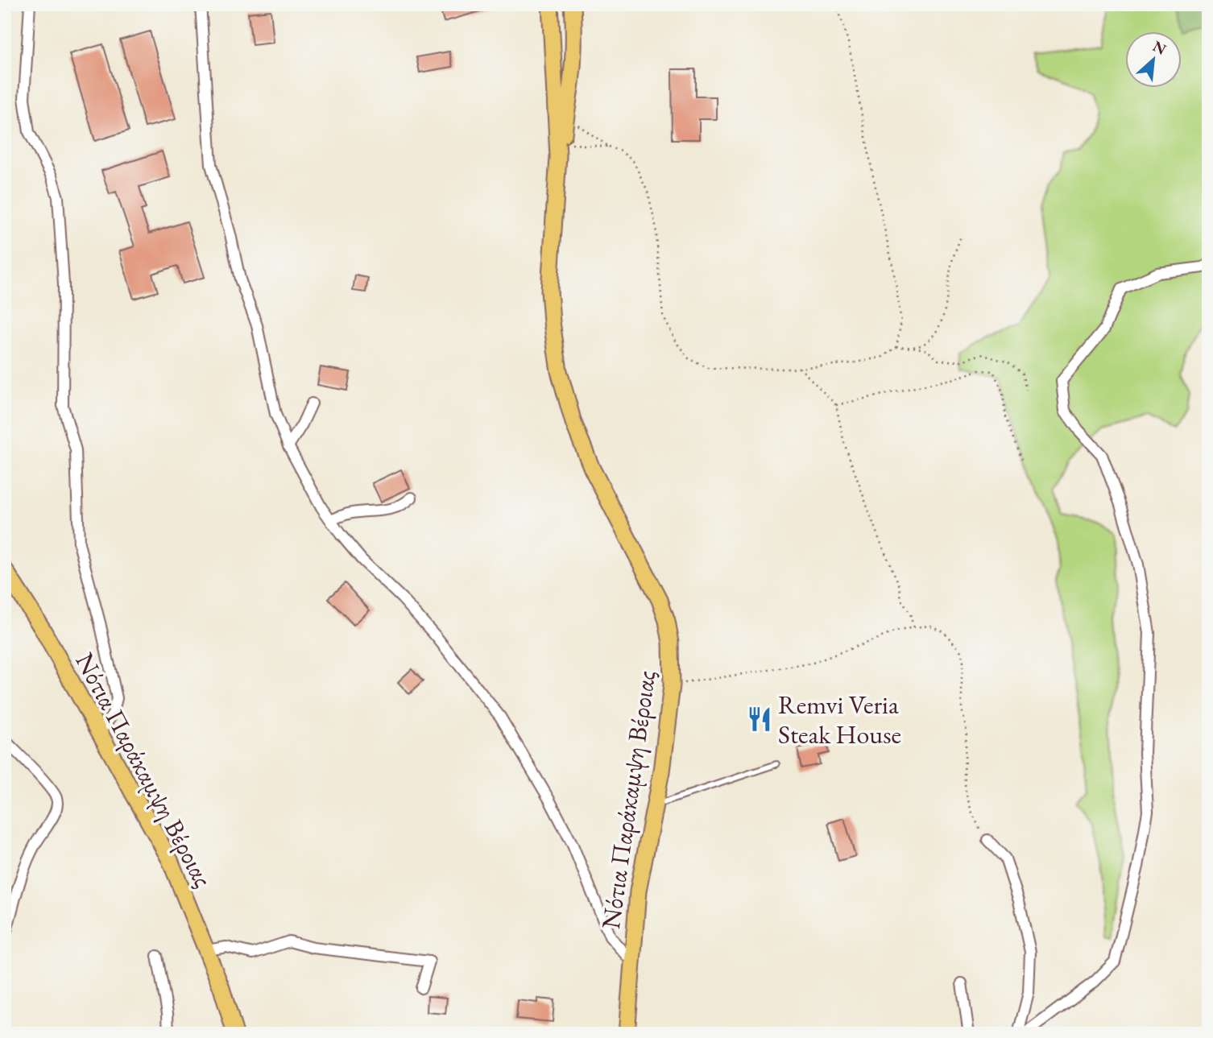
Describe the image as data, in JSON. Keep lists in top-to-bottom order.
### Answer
{
  "streets": {
    "main road": ["Νότια Παράκαμψη Βέροιας"]
  },
  "places": {
    "restaurant": ["Remvi Veria Steak House"]
  },
  "north": "top right"
}
